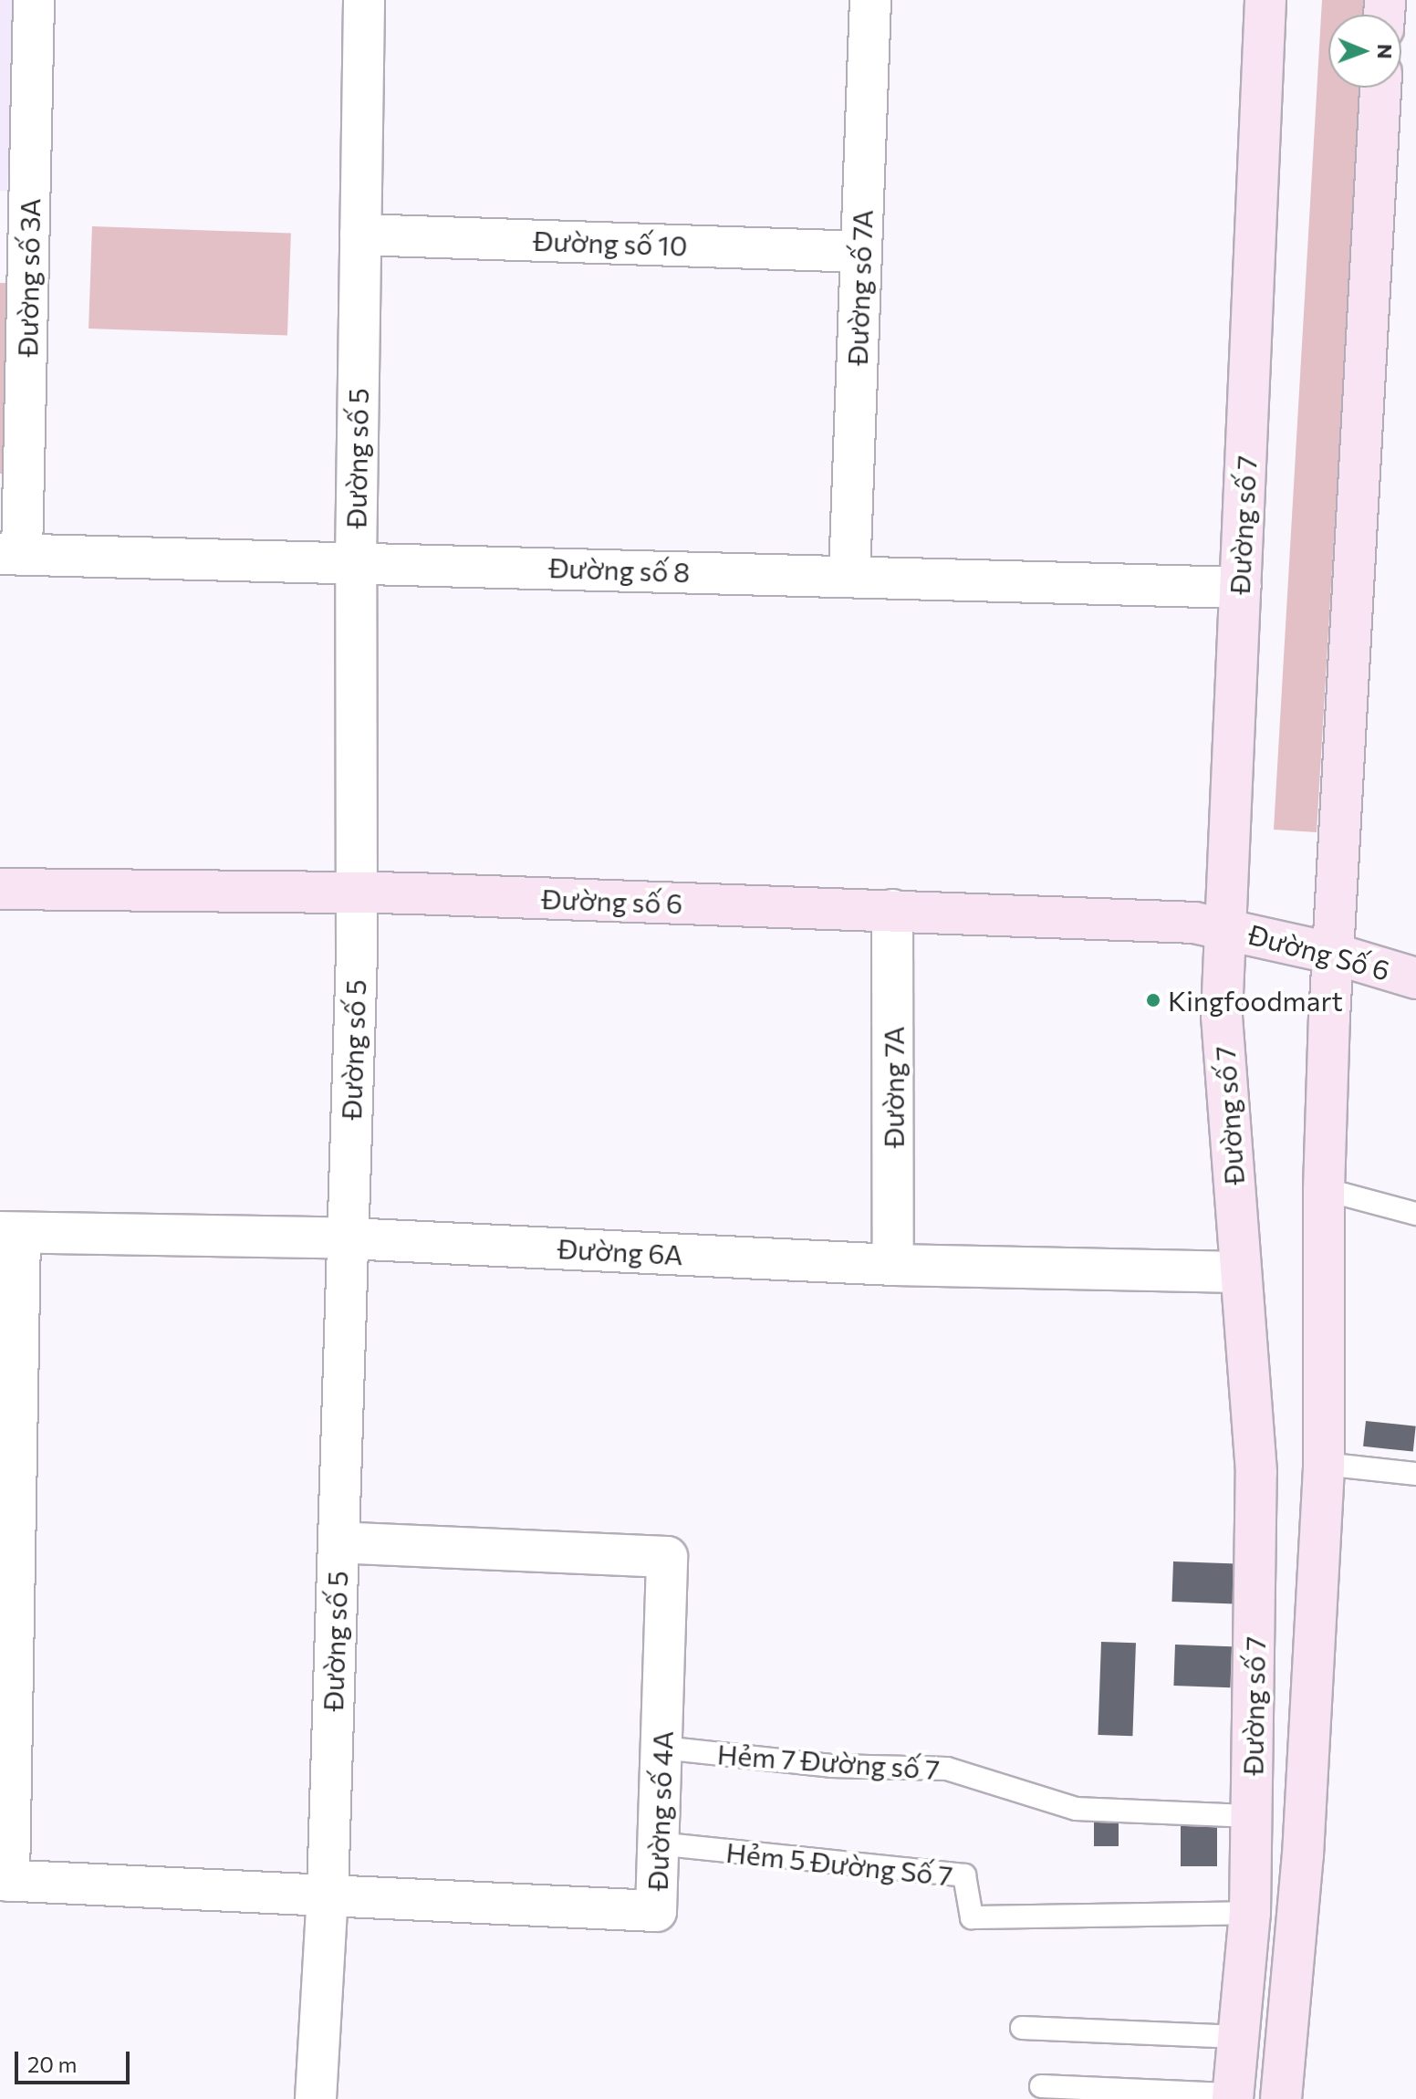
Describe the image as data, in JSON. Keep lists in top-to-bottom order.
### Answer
{
  "streets": {
    "main road": ["Đường số 7", "Đường số 6", "Đường Số 6"],
    "street": [
      "Đường số 10",
      "Đường số 3A",
      "Đường số 7A",
      "Đường số 5",
      "Đường số 8",
      "Đường 7A",
      "Đường 6A",
      "Đường số 4A"
    ],
    "lane": ["Hẻm 7 Đường số 7", "Hẻm 5 Đường Số 7"]
  },
  "crossings": [
    ["Đường số 10", "Đường số 7A"],
    ["Đường số 10", "Đường số 5"],
    ["Đường số 3A", "Đường số 8"],
    ["Đường số 7A", "Đường số 8"],
    ["Đường số 5", "Đường số 8"],
    ["Đường số 5", "Đường số 6"],
    ["Đường số 5", "Đường 6A"],
    ["Đường số 5", "Đường số 4A"],
    ["Đường số 7", "Đường số 8"],
    ["Đường số 7", "Đường số 6"],
    ["Đường số 7", "Đường Số 6"],
    ["Đường số 7", "Đường 6A"],
    ["Đường số 7", "Hẻm 7 Đường số 7"],
    ["Đường số 7", "Hẻm 5 Đường Số 7"],
    ["Đường số 6", "Đường Số 6"],
    ["Đường số 6", "Đường 7A"],
    ["Đường 7A", "Đường 6A"],
    ["Hẻm 7 Đường số 7", "Đường số 4A"],
    ["Đường số 4A", "Hẻm 5 Đường Số 7"]
  ],
  "places": ["Kingfoodmart"],
  "scale_bar": "20 m",
  "north": "right"
}
